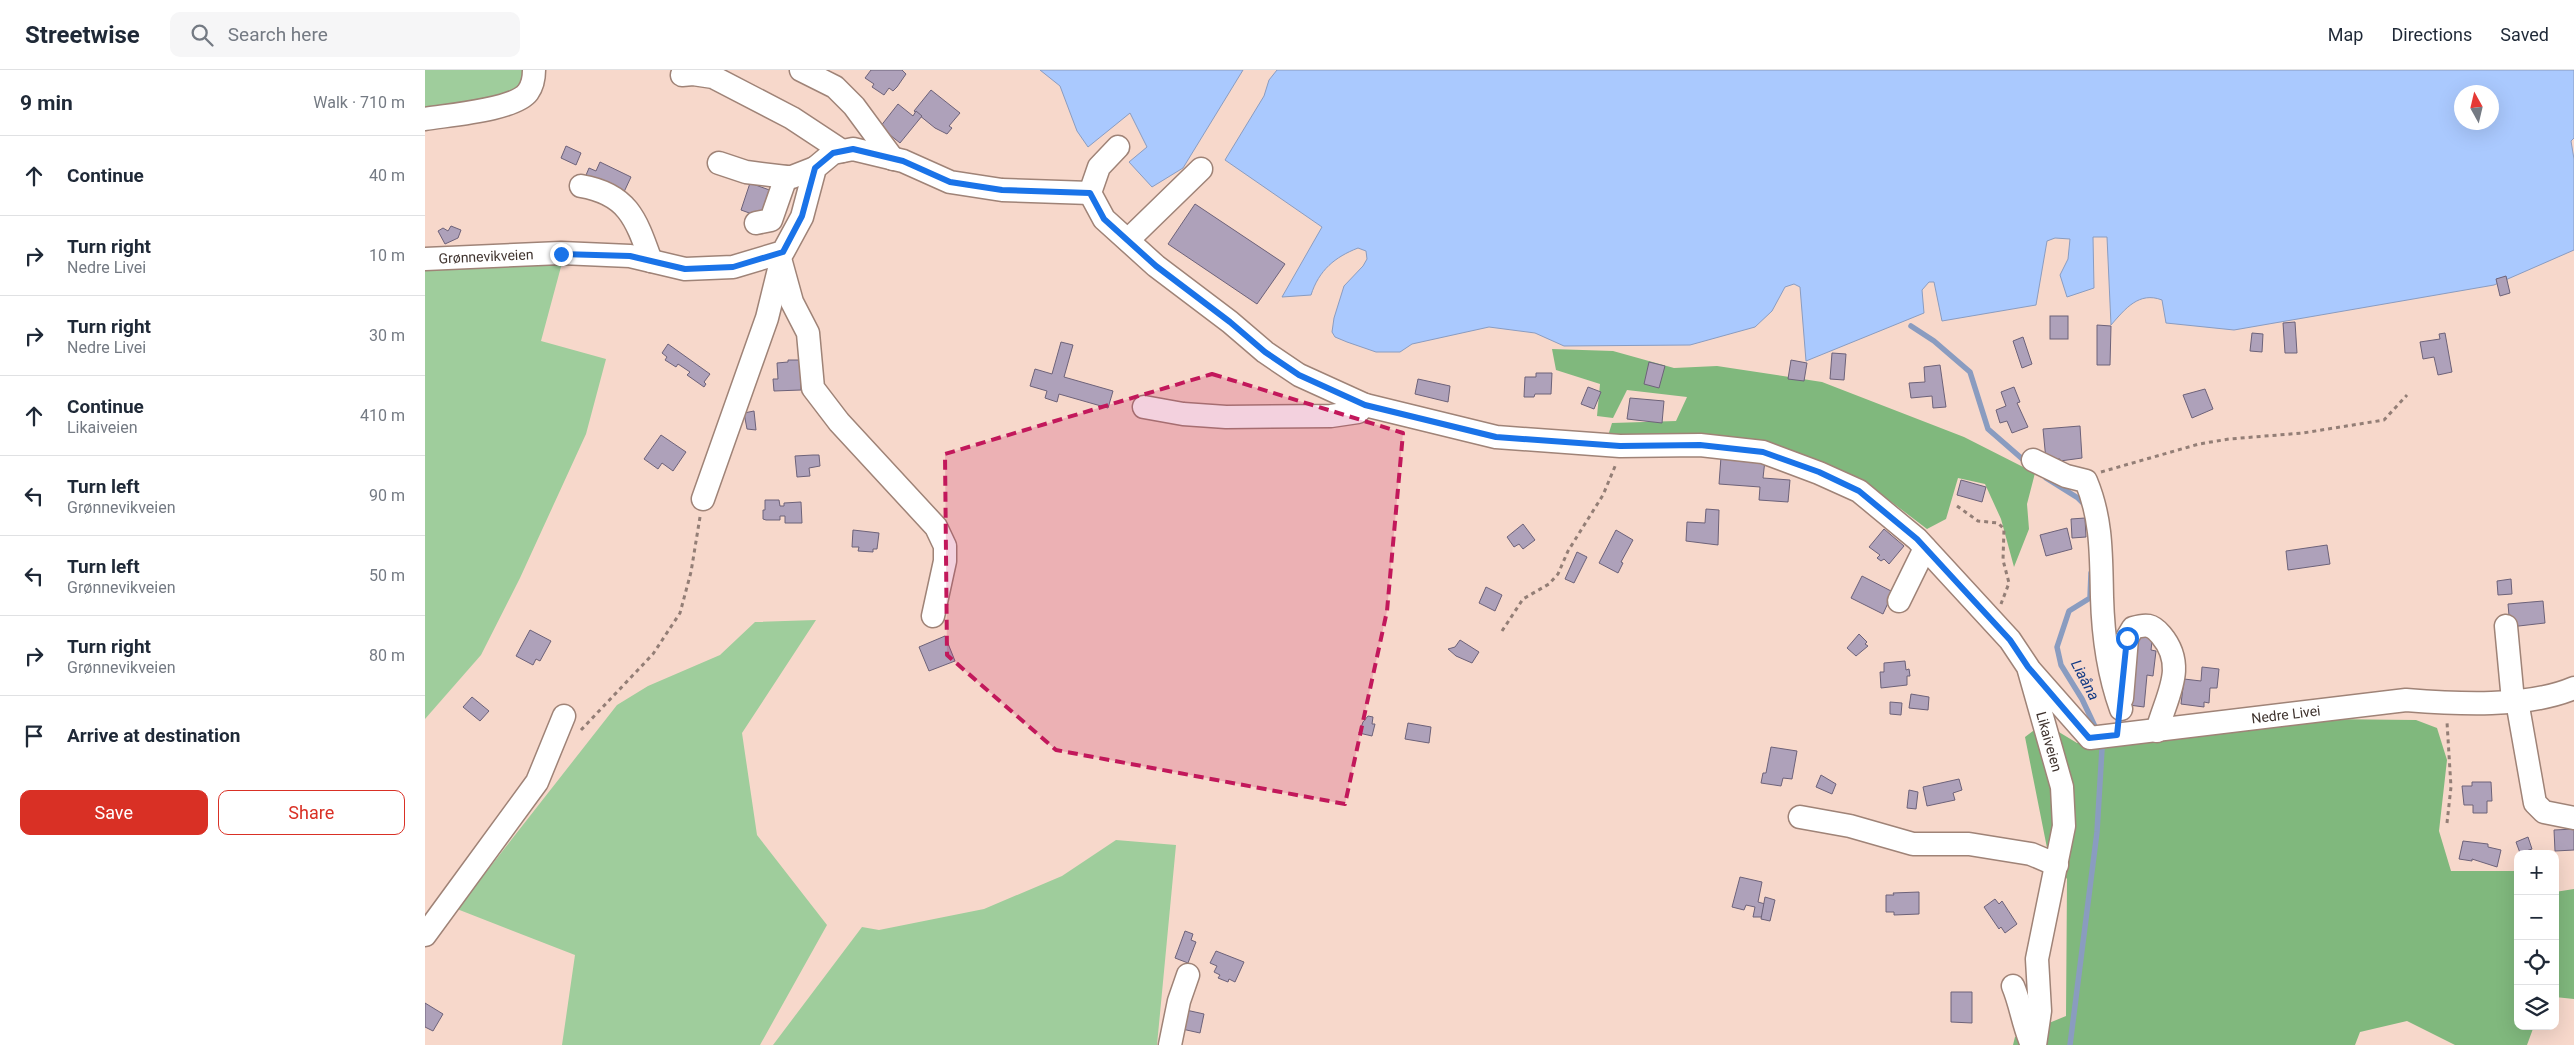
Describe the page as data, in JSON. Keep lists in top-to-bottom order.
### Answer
{
  "streets": {
    "street": ["Grønnevikveien", "Nedre Livei", "Likaiveien"]
  },
  "crossings": [
    ["Nedre Livei", "Likaiveien"]
  ],
  "water": ["Liaåna"],
  "north": "top",
  "page": {
    "header": "Streetwise",
    "search": "Search here",
    "nav": ["Map", "Directions", "Saved"],
    "heading": ["9 min", "Walk · 710 m"],
    "list": [
      ["Continue", "40 m"],
      ["Turn right", "Nedre Livei", "10 m"],
      ["Turn right", "Nedre Livei", "30 m"],
      ["Continue", "Likaiveien", "410 m"],
      ["Turn left", "Grønnevikveien", "90 m"],
      ["Turn left", "Grønnevikveien", "50 m"],
      ["Turn right", "Grønnevikveien", "80 m"],
      "Arrive at destination"
    ],
    "buttons": ["Save", "Share"],
    "map_buttons": ["+", "−"]
  }
}
